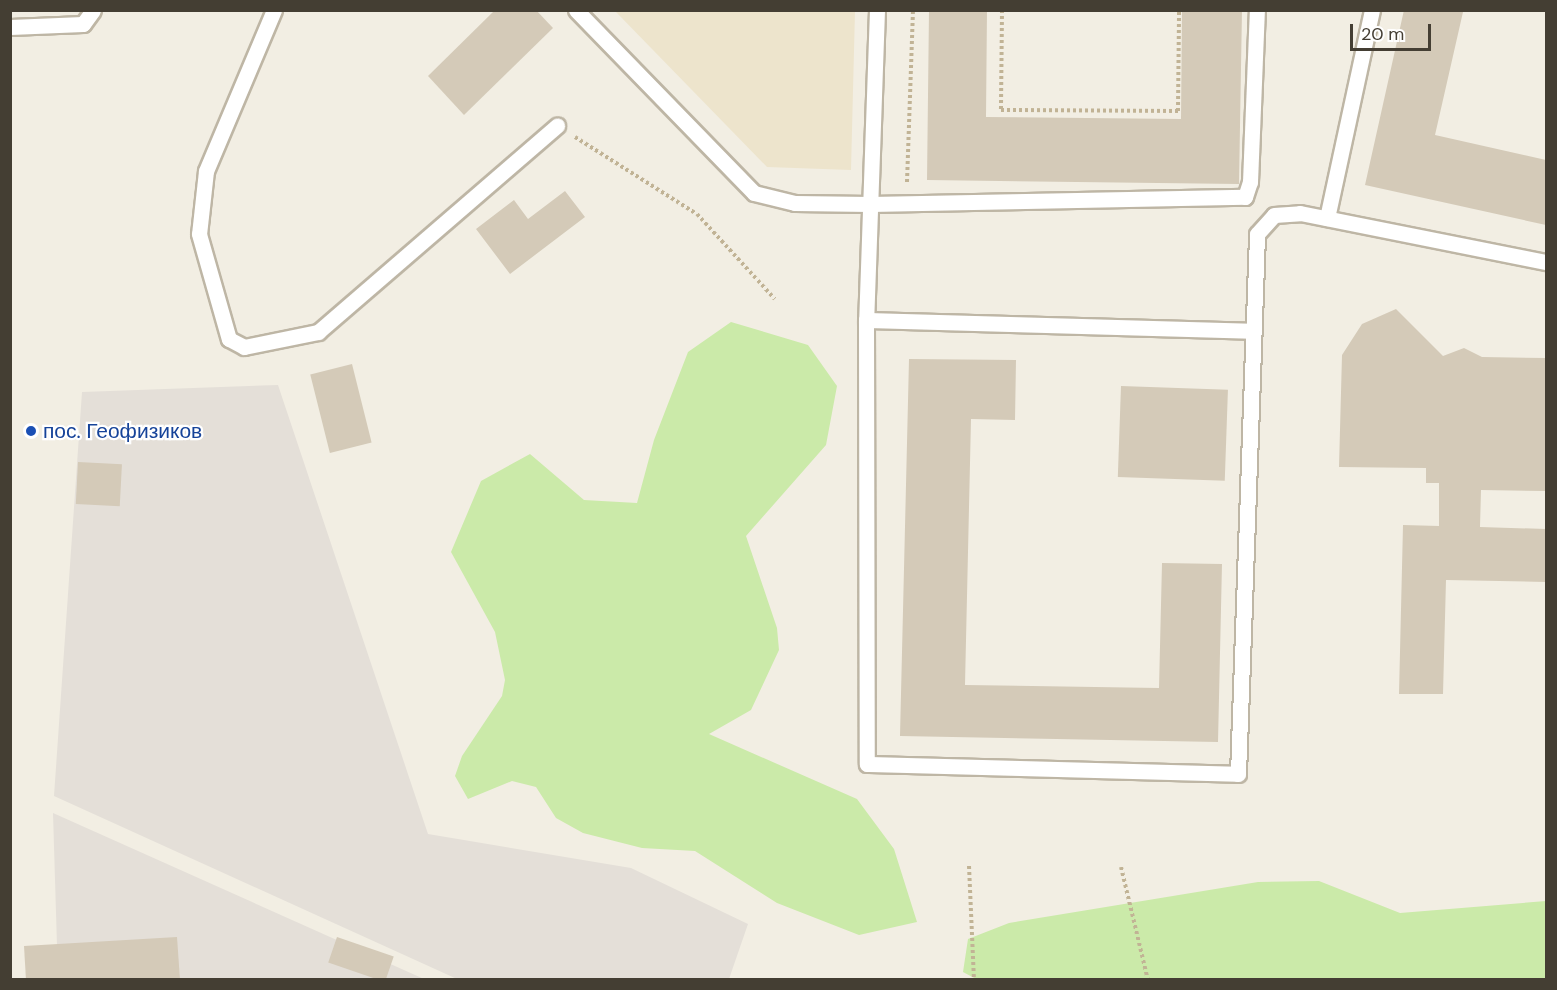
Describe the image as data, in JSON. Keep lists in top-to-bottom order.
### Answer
{
  "places": ["пос. Геофизиков"],
  "scale_bar": "20 m"
}
